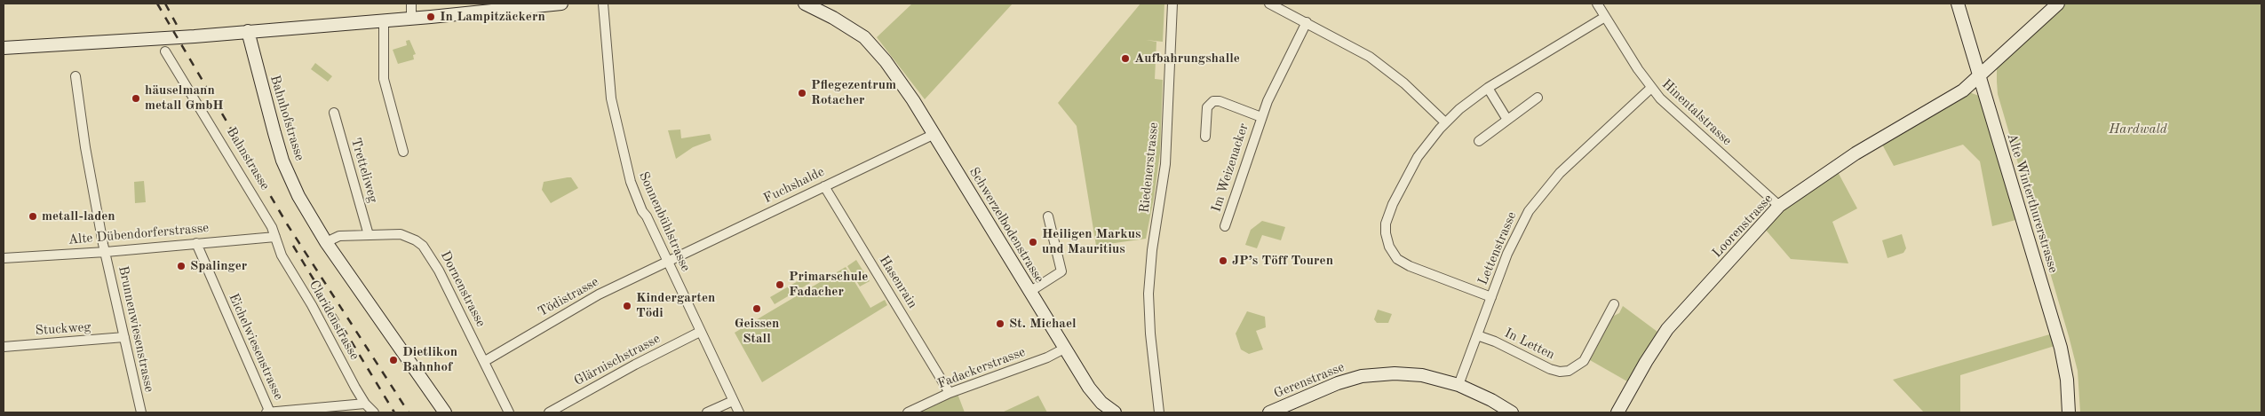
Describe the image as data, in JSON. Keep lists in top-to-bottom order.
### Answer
{
  "streets": {
    "street": [
      "Hinentalstrasse",
      "Bahnhofstrasse",
      "Bahnstrasse",
      "Riedenerstrasse",
      "Im Weizenacker",
      "Tretteliweg",
      "Fuchshalde",
      "Alte Winterthurerstrasse",
      "Sonnenbühlstrasse",
      "Schwerzelbodenstrasse",
      "Loorenstrasse",
      "Alte Dübendorferstrasse",
      "Lettenstrasse",
      "Hasenrain",
      "Dornenstrasse",
      "Tödistrasse",
      "Claridenstrasse",
      "Stuckweg",
      "Brunnenwiesenstrasse",
      "In Letten",
      "Eichelwiesenstrasse",
      "Glärnischstrasse",
      "Fadackerstrasse",
      "Gerenstrasse"
    ]
  },
  "crossings": [
    ["Hinentalstrasse", "Loorenstrasse"],
    ["Hinentalstrasse", "Lettenstrasse"],
    ["Bahnhofstrasse", "Dornenstrasse"],
    ["Bahnstrasse", "Alte Dübendorferstrasse"],
    ["Bahnstrasse", "Claridenstrasse"],
    ["Tretteliweg", "Dornenstrasse"],
    ["Fuchshalde", "Sonnenbühlstrasse"],
    ["Fuchshalde", "Schwerzelbodenstrasse"],
    ["Fuchshalde", "Hasenrain"],
    ["Fuchshalde", "Tödistrasse"],
    ["Alte Winterthurerstrasse", "Loorenstrasse"],
    ["Sonnenbühlstrasse", "Tödistrasse"],
    ["Sonnenbühlstrasse", "Glärnischstrasse"],
    ["Schwerzelbodenstrasse", "Fadackerstrasse"],
    ["Alte Dübendorferstrasse", "Claridenstrasse"],
    ["Alte Dübendorferstrasse", "Brunnenwiesenstrasse"],
    ["Alte Dübendorferstrasse", "Eichelwiesenstrasse"],
    ["Lettenstrasse", "In Letten"],
    ["Lettenstrasse", "Gerenstrasse"],
    ["Hasenrain", "Fadackerstrasse"],
    ["Dornenstrasse", "Tödistrasse"],
    ["Stuckweg", "Brunnenwiesenstrasse"]
  ],
  "parks": ["Hardwald"],
  "places": [
    "In Lampitzäckern",
    "Aufbahrungshalle",
    "Pflegezentrum Rotacher",
    "häuselmann metall GmbH",
    "metall-laden",
    "Heiligen Markus und Mauritius",
    "JP’s Töff Touren",
    "Spalinger",
    "Primarschule Fadacher",
    "Kindergarten Tödi",
    "Geissen Stall",
    "St. Michael",
    "Dietlikon Bahnhof"
  ]
}
